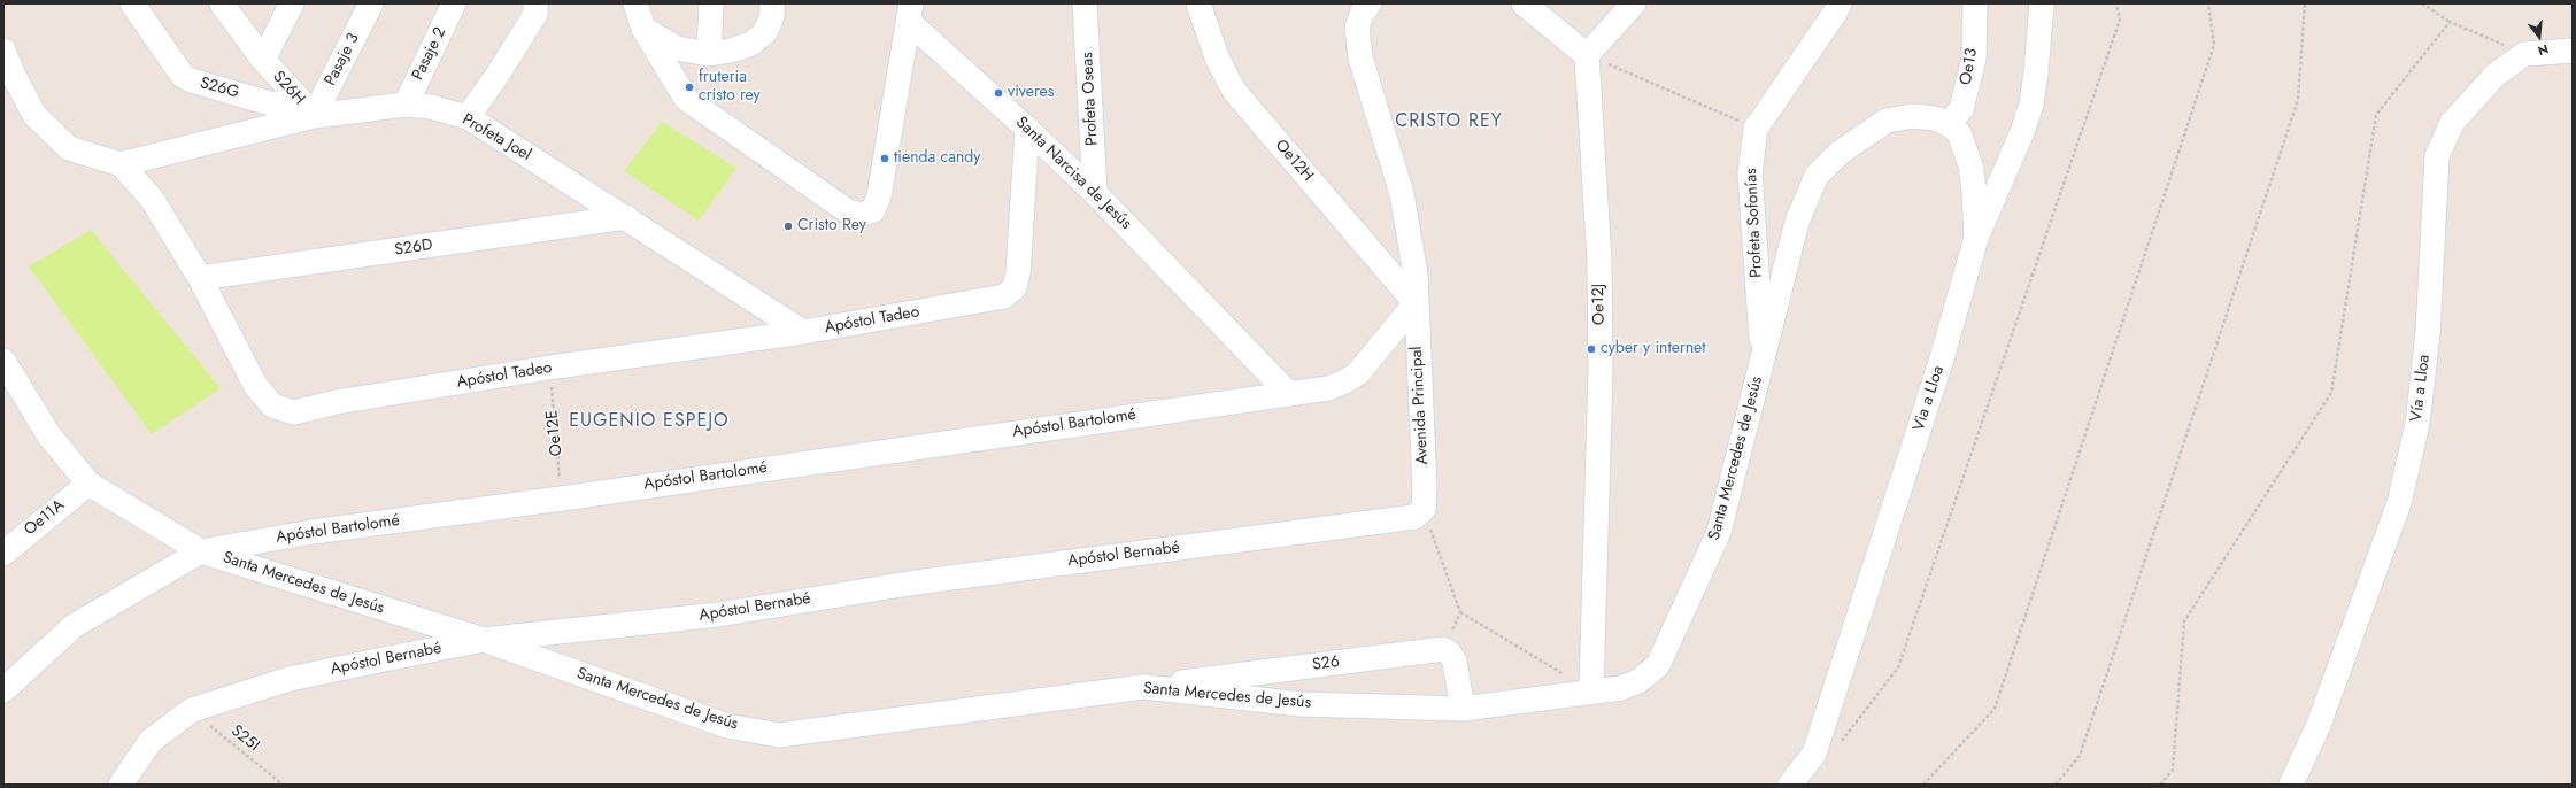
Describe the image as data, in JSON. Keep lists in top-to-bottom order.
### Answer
{
  "streets": {
    "street": [
      "Pasaje 2",
      "Pasaje 3",
      "Oe13",
      "S26G",
      "S26H",
      "Profeta Oseas",
      "Profeta Joel",
      "Oe12H",
      "Santa Narcisa de Jesús",
      "Profeta Sofonías",
      "S26D",
      "Oe12J",
      "Apóstol Tadeo",
      "Vía a Lloa",
      "Via a Lloa",
      "Avenida Principal",
      "Apóstol Bartolomé",
      "Santa Mercedes de Jesús",
      "Oe11A",
      "Apóstol Bernabé",
      "S26"
    ],
    "path": ["Oe12E", "S25I"]
  },
  "crossings": [
    ["Pasaje 2", "Profeta Joel"],
    ["Pasaje 3", "S26G"],
    ["Pasaje 3", "S26H"],
    ["Pasaje 3", "Profeta Joel"],
    ["Oe13", "Santa Mercedes de Jesús"],
    ["S26G", "S26H"],
    ["S26G", "Profeta Joel"],
    ["S26H", "Profeta Joel"],
    ["Profeta Oseas", "Santa Narcisa de Jesús"],
    ["Profeta Joel", "S26D"],
    ["Profeta Joel", "Apóstol Tadeo"],
    ["Oe12H", "Avenida Principal"],
    ["Oe12H", "Apóstol Bartolomé"],
    ["Santa Narcisa de Jesús", "Apóstol Tadeo"],
    ["Santa Narcisa de Jesús", "Apóstol Bartolomé"],
    ["Profeta Sofonías", "Santa Mercedes de Jesús"],
    ["S26D", "Apóstol Tadeo"],
    ["Oe12J", "Santa Mercedes de Jesús"],
    ["Apóstol Tadeo", "Oe12E"],
    ["Avenida Principal", "Apóstol Bartolomé"],
    ["Avenida Principal", "Apóstol Bernabé"],
    ["Apóstol Bartolomé", "Oe12E"],
    ["Apóstol Bartolomé", "Santa Mercedes de Jesús"],
    ["Santa Mercedes de Jesús", "Oe11A"],
    ["Santa Mercedes de Jesús", "Apóstol Bernabé"],
    ["Santa Mercedes de Jesús", "S26"],
    ["Apóstol Bernabé", "S25I"]
  ],
  "districts": ["CRISTO REY", "EUGENIO ESPEJO"],
  "places": [
    "fruteria cristo rey",
    "viveres",
    "tienda candy",
    "Cristo Rey",
    "cyber y internet"
  ],
  "north": "bottom"
}
